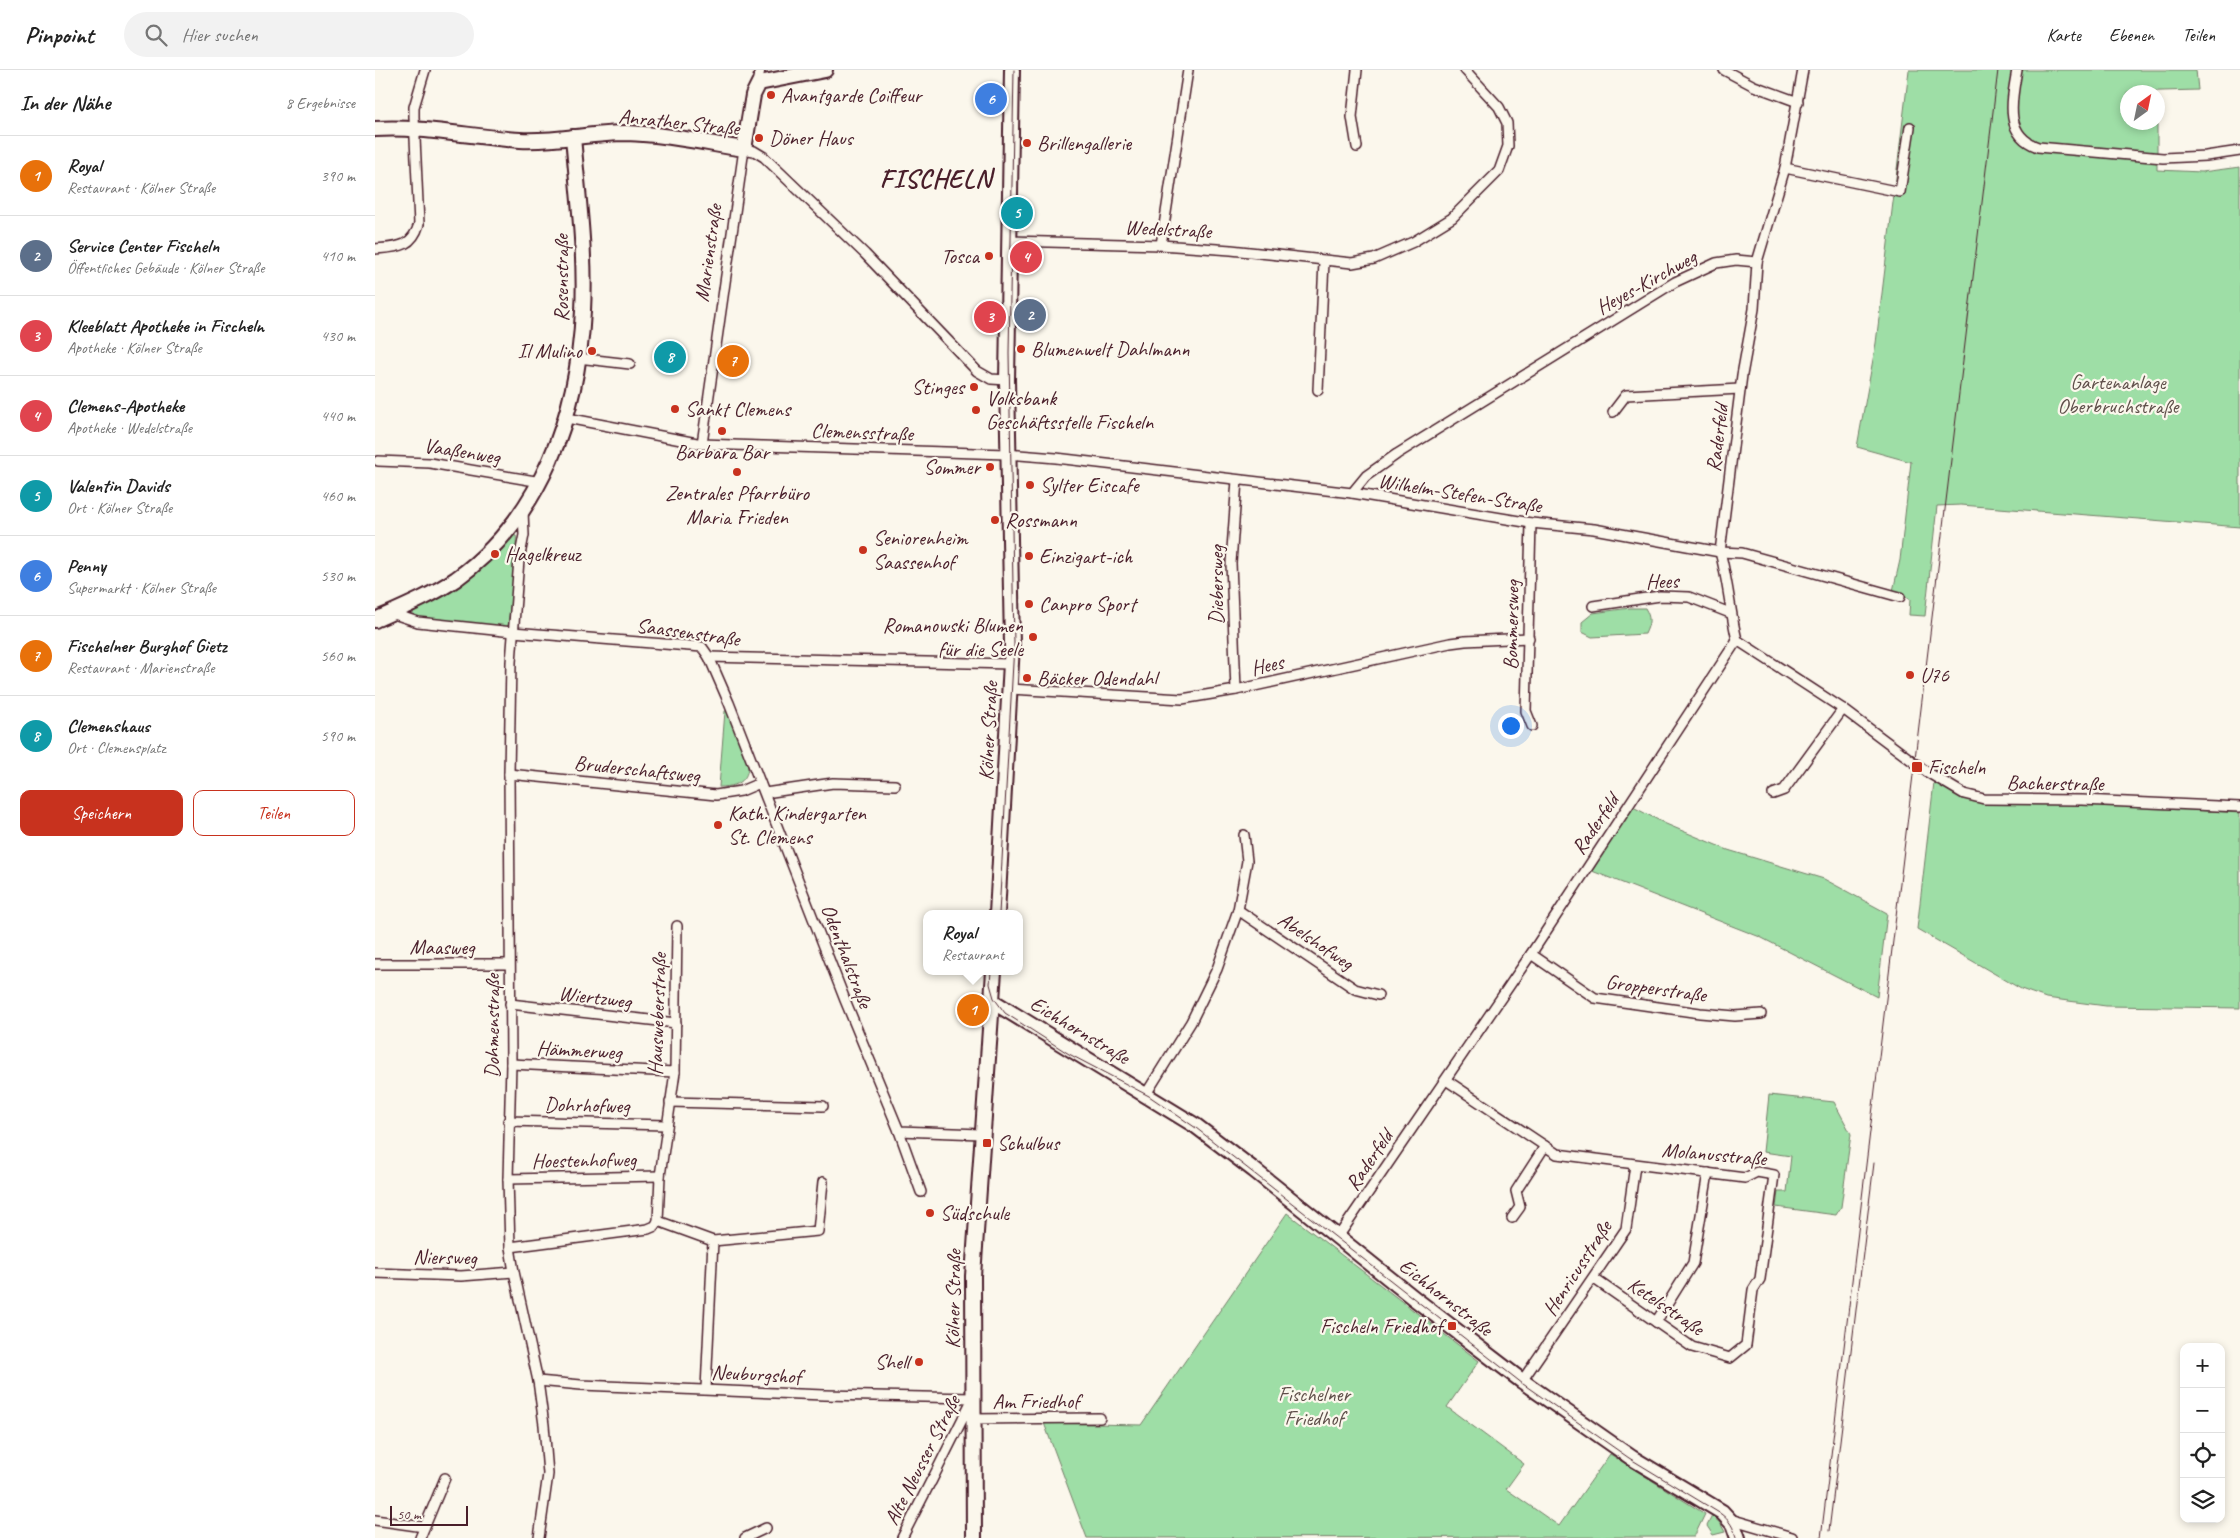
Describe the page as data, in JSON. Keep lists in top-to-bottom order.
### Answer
{
  "streets": {
    "main road": [
      "Anrather Straße",
      "Marienstraße",
      "Rosenstraße",
      "Kölner Straße",
      "Eichhornstraße"
    ],
    "street": [
      "Wedelstraße",
      "Heyes-Kirchweg",
      "Clemensstraße",
      "Raderfeld",
      "Vaaßenweg",
      "Wilhelm-Stefen-Straße",
      "Hees",
      "Diebersweg",
      "Bommersweg",
      "Saassenstraße",
      "Bruderschaftsweg",
      "Bacherstraße",
      "Abelshofweg",
      "Maasweg",
      "Odenthalstraße",
      "Gropperstraße",
      "Wiertzweg",
      "Hausweberstraße",
      "Dohmenstraße",
      "Hämmerweg",
      "Dohrhofweg",
      "Molanusstraße",
      "Hoestenhofweg",
      "Niersweg",
      "Henricusstraße",
      "Ketelsstraße",
      "Neuburgshof",
      "Am Friedhof",
      "Alte Neusser Straße"
    ]
  },
  "crossings": [
    ["Anrather Straße", "Marienstraße"],
    ["Anrather Straße", "Rosenstraße"],
    ["Anrather Straße", "Kölner Straße"],
    ["Wedelstraße", "Kölner Straße"],
    ["Marienstraße", "Clemensstraße"],
    ["Rosenstraße", "Clemensstraße"],
    ["Rosenstraße", "Vaaßenweg"],
    ["Rosenstraße", "Saassenstraße"],
    ["Rosenstraße", "Dohmenstraße"],
    ["Heyes-Kirchweg", "Raderfeld"],
    ["Heyes-Kirchweg", "Wilhelm-Stefen-Straße"],
    ["Clemensstraße", "Wilhelm-Stefen-Straße"],
    ["Clemensstraße", "Kölner Straße"],
    ["Raderfeld", "Wilhelm-Stefen-Straße"],
    ["Raderfeld", "Hees"],
    ["Raderfeld", "Gropperstraße"],
    ["Raderfeld", "Eichhornstraße"],
    ["Raderfeld", "Molanusstraße"],
    ["Wilhelm-Stefen-Straße", "Diebersweg"],
    ["Wilhelm-Stefen-Straße", "Bommersweg"],
    ["Wilhelm-Stefen-Straße", "Kölner Straße"],
    ["Hees", "Diebersweg"],
    ["Hees", "Bommersweg"],
    ["Hees", "Kölner Straße"],
    ["Saassenstraße", "Kölner Straße"],
    ["Saassenstraße", "Odenthalstraße"],
    ["Saassenstraße", "Dohmenstraße"],
    ["Kölner Straße", "Eichhornstraße"],
    ["Kölner Straße", "Neuburgshof"],
    ["Kölner Straße", "Am Friedhof"],
    ["Kölner Straße", "Alte Neusser Straße"],
    ["Bruderschaftsweg", "Odenthalstraße"],
    ["Bruderschaftsweg", "Dohmenstraße"],
    ["Maasweg", "Dohmenstraße"],
    ["Wiertzweg", "Hausweberstraße"],
    ["Wiertzweg", "Dohmenstraße"],
    ["Hausweberstraße", "Hämmerweg"],
    ["Hausweberstraße", "Dohrhofweg"],
    ["Hausweberstraße", "Hoestenhofweg"],
    ["Dohmenstraße", "Hämmerweg"],
    ["Dohmenstraße", "Dohrhofweg"],
    ["Dohmenstraße", "Hoestenhofweg"],
    ["Dohmenstraße", "Niersweg"],
    ["Dohmenstraße", "Neuburgshof"],
    ["Eichhornstraße", "Henricusstraße"],
    ["Molanusstraße", "Henricusstraße"],
    ["Molanusstraße", "Ketelsstraße"],
    ["Henricusstraße", "Ketelsstraße"],
    ["Neuburgshof", "Alte Neusser Straße"]
  ],
  "districts": ["FISCHELN"],
  "parks": ["Gartenanlage Oberbruchstraße", "Fischelner Friedhof"],
  "places": {
    "other": [
      "Avantgarde Coiffeur",
      "Döner Haus",
      "Brillengallerie",
      "Tosca",
      "Blumenwelt Dahlmann",
      "Il Mulino",
      "Stinges",
      "Sankt Clemens",
      "Volksbank Geschäftsstelle Fischeln",
      "Barbara Bar",
      "Sommer",
      "Zentrales Pfarrbüro Maria Frieden",
      "Sylter Eiscafe",
      "Rossmann",
      "Seniorenheim Saassenhof",
      "Hagelkreuz",
      "Einzigart-ich",
      "Canpro Sport",
      "Romanowski Blumen für die Seele",
      "U76",
      "Bäcker Odendahl",
      "Kath. Kindergarten St. Clemens",
      "Südschule",
      "Shell"
    ],
    "transit": ["Fischeln", "Schulbus", "Fischeln Friedhof"]
  },
  "scale_bar": "50 m",
  "north": "top right",
  "page": {
    "header": "Pinpoint",
    "search": "Hier suchen",
    "nav": ["Karte", "Ebenen", "Teilen"],
    "heading": ["In der Nähe", "8 Ergebnisse"],
    "pins": [
      "6",
      "5",
      "4",
      "2",
      "3",
      "8",
      "7",
      "1"
    ],
    "list": [
      {
        "mark": "1",
        "name": "Royal",
        "note": "Restaurant · Kölner Straße",
        "value": "390 m"
      },
      {
        "mark": "2",
        "name": "Service Center Fischeln",
        "note": "Öffentliches Gebäude · Kölner Straße",
        "value": "410 m"
      },
      {
        "mark": "3",
        "name": "Kleeblatt Apotheke in Fischeln",
        "note": "Apotheke · Kölner Straße",
        "value": "430 m"
      },
      {
        "mark": "4",
        "name": "Clemens-Apotheke",
        "note": "Apotheke · Wedelstraße",
        "value": "440 m"
      },
      {
        "mark": "5",
        "name": "Valentin Davids",
        "note": "Ort · Kölner Straße",
        "value": "460 m"
      },
      {
        "mark": "6",
        "name": "Penny",
        "note": "Supermarkt · Kölner Straße",
        "value": "530 m"
      },
      {
        "mark": "7",
        "name": "Fischelner Burghof Gietz",
        "note": "Restaurant · Marienstraße",
        "value": "560 m"
      },
      {
        "mark": "8",
        "name": "Clemenshaus",
        "note": "Ort · Clemensplatz",
        "value": "590 m"
      }
    ],
    "buttons": ["Speichern", "Teilen"],
    "popup": ["Royal", "Restaurant"],
    "map_buttons": ["+", "−"],
    "scale": "50 m"
  }
}
